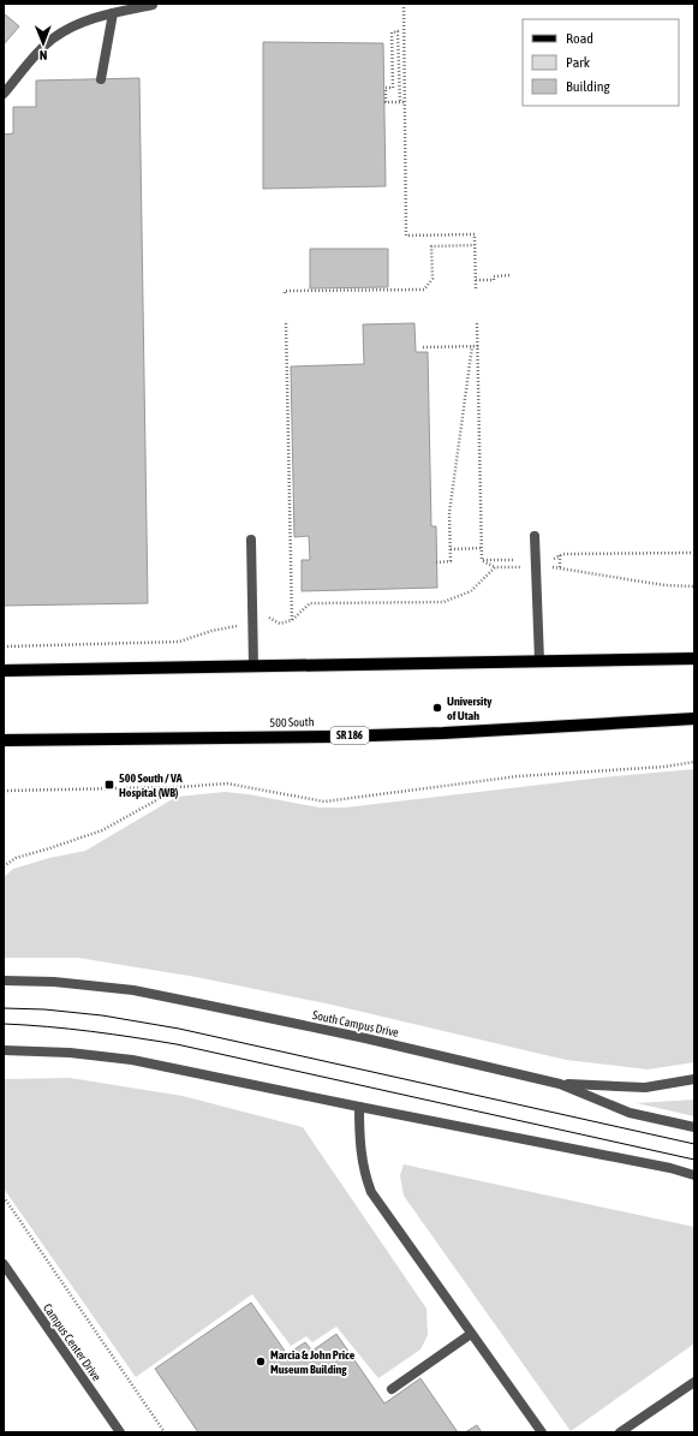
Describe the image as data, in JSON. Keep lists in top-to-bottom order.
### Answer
{
  "streets": {
    "main road": ["500 South", "SR 186"],
    "street": ["South Campus Drive", "Campus Center Drive"]
  },
  "places": {
    "other": ["University of Utah", "Marcia & John Price Museum Building"],
    "transit": ["500 South / VA Hospital (WB)"]
  },
  "legend": ["Road", "Park", "Building"],
  "north": "bottom"
}
